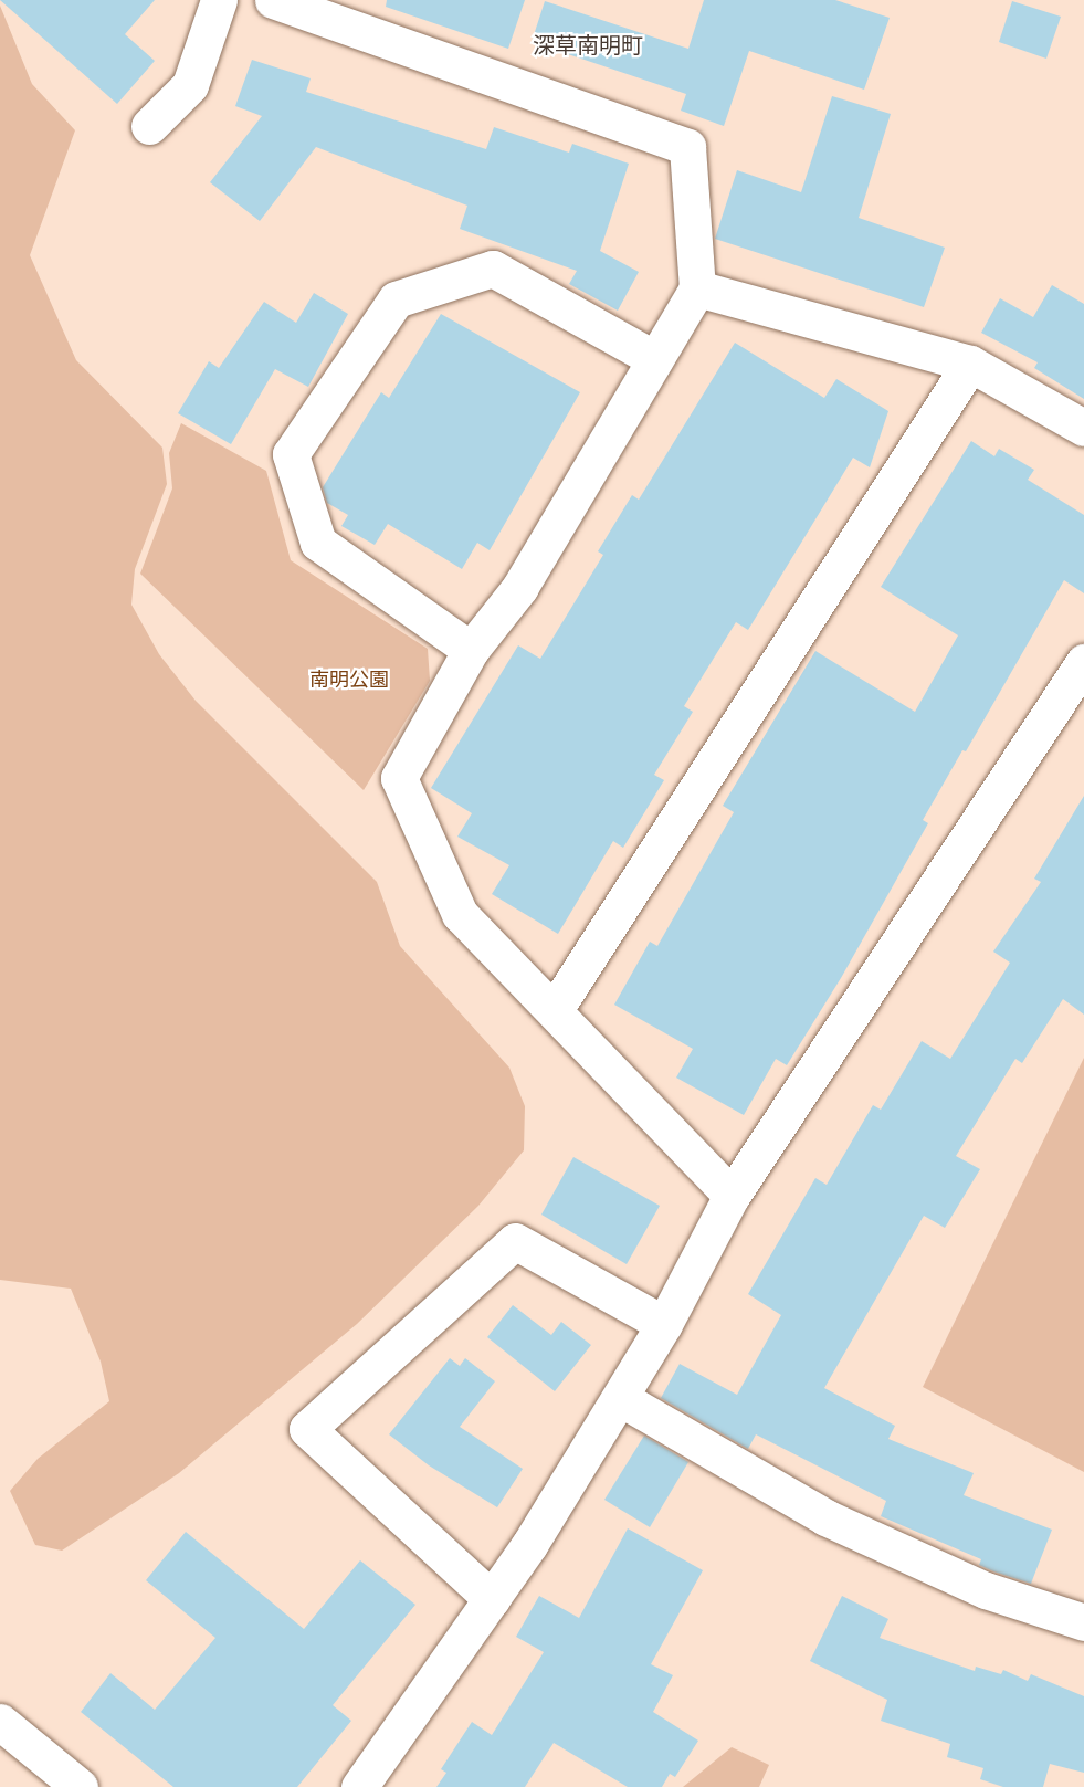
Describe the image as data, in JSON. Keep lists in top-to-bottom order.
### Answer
{
  "districts": ["深草南明町"],
  "parks": ["南明公園"]
}
